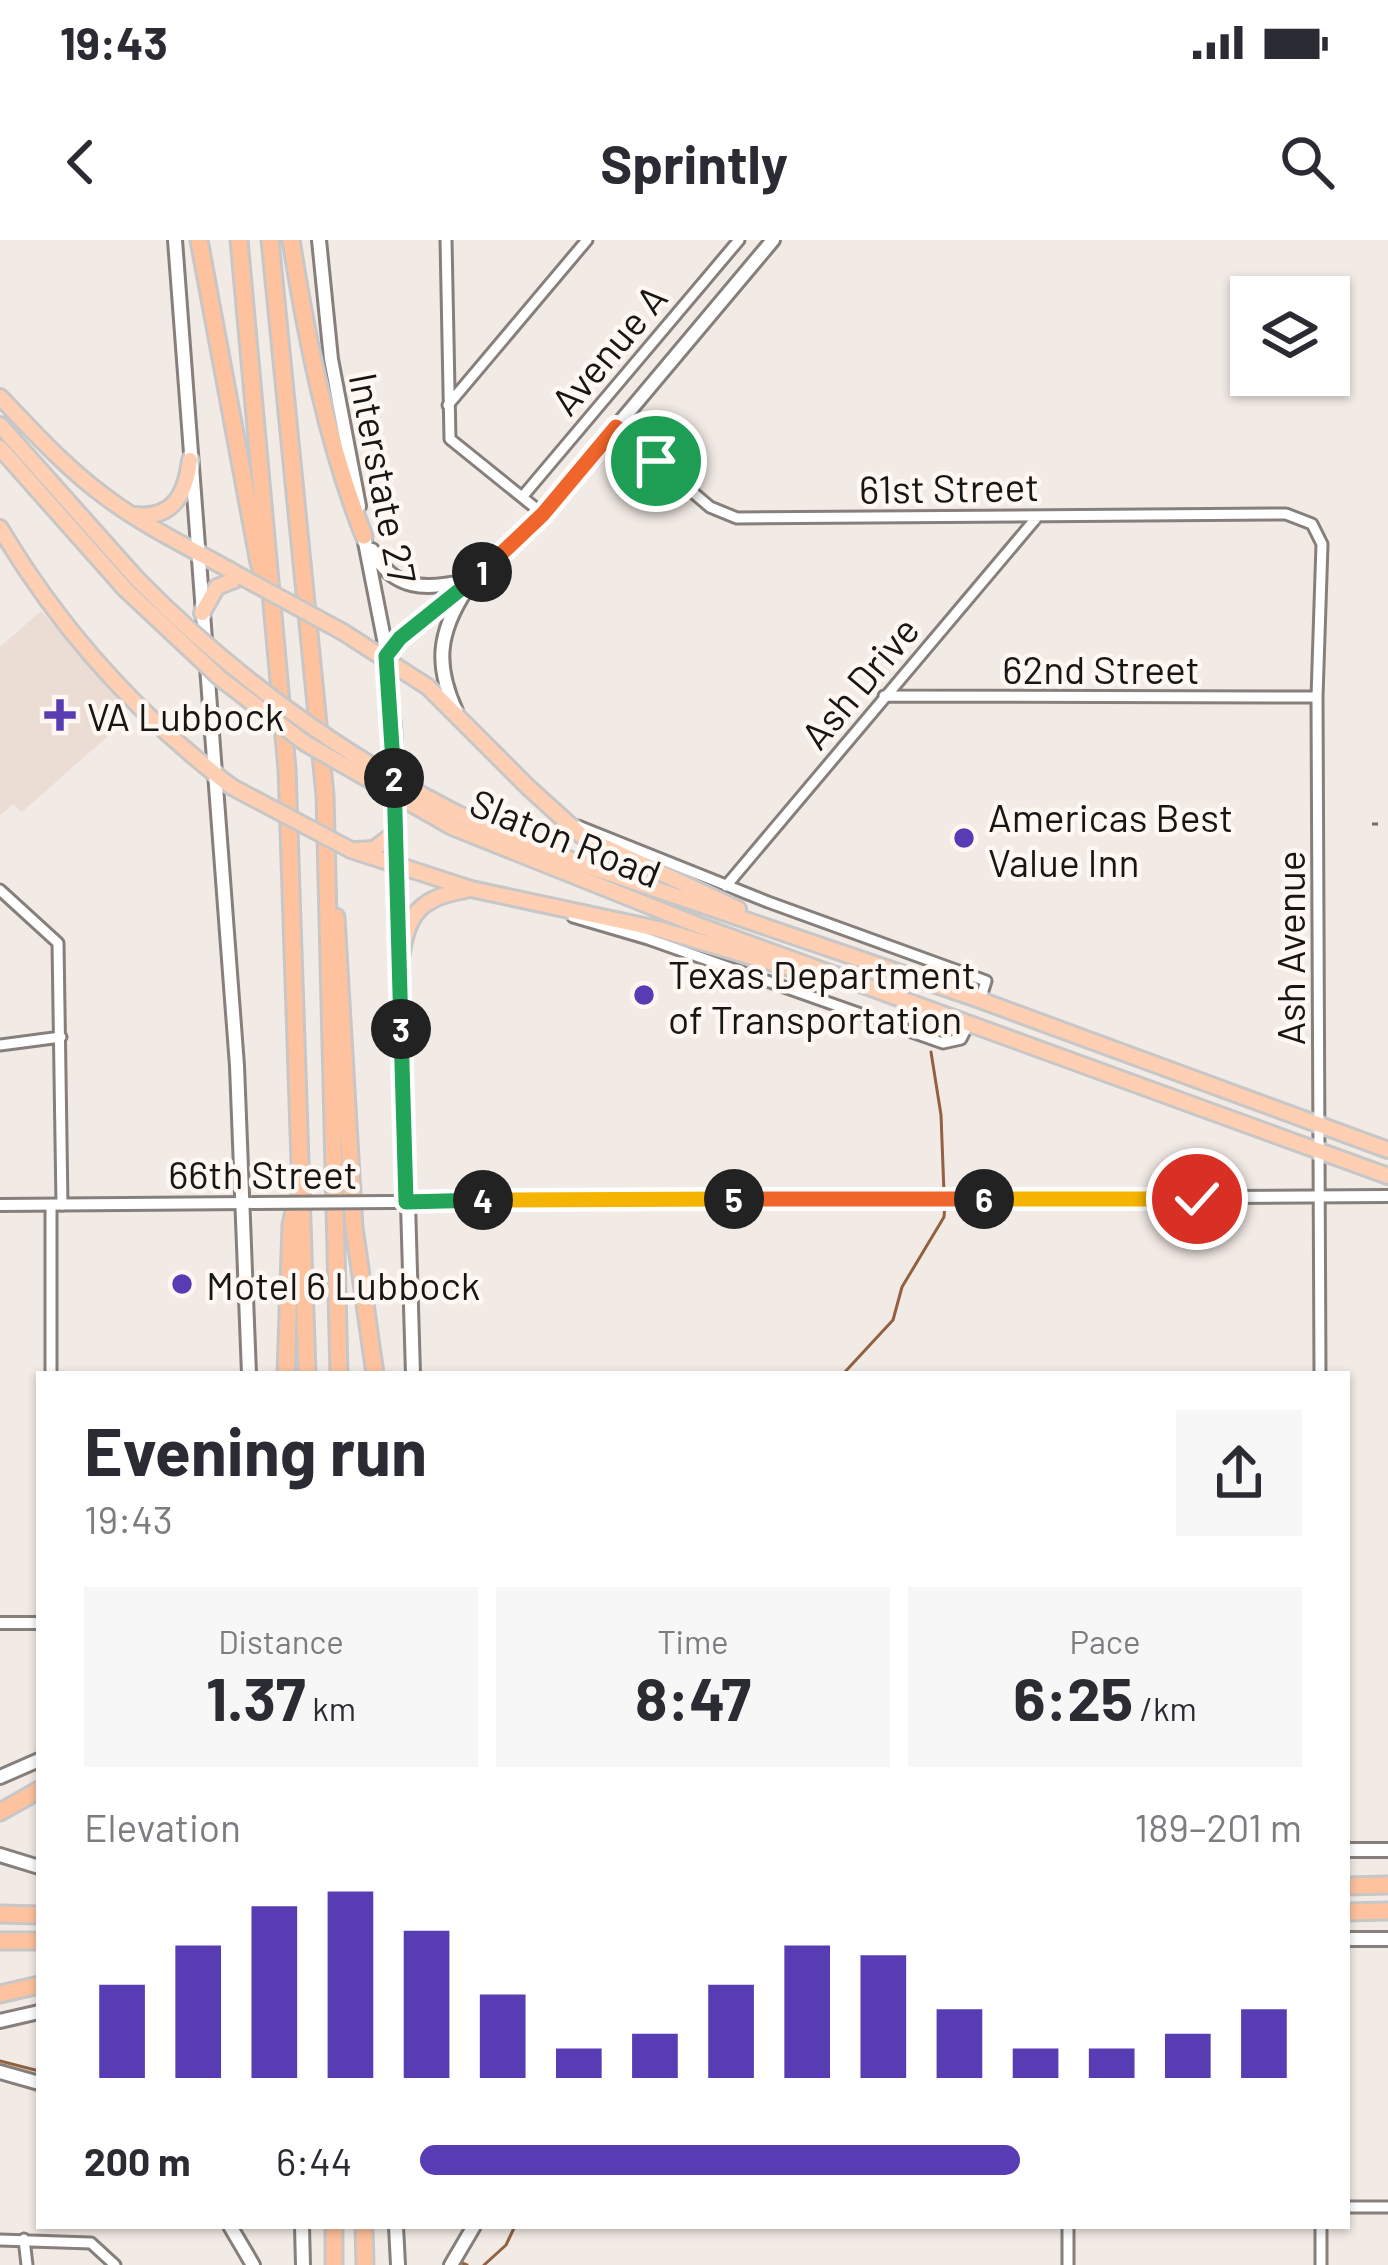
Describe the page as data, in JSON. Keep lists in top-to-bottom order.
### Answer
{
  "streets": {
    "highway": ["Slaton Road"],
    "main road": ["Avenue A", "Interstate 27"],
    "street": [
      "61st Street",
      "62nd Street",
      "Ash Drive",
      "Ash Avenue",
      "66th Street"
    ]
  },
  "crossings": [
    ["Avenue A", "Interstate 27"],
    ["Avenue A", "61st Street"],
    ["Interstate 27", "66th Street"],
    ["61st Street", "Ash Drive"],
    ["61st Street", "Ash Avenue"],
    ["62nd Street", "Ash Drive"],
    ["62nd Street", "Ash Avenue"],
    ["Ash Drive", "Slaton Road"],
    ["Slaton Road", "Ash Avenue"],
    ["Ash Avenue", "66th Street"]
  ],
  "places": {
    "health": ["VA Lubbock"],
    "other": ["Americas Best Value Inn", "Texas Department of Transportation", "Motel 6 Lubbock"]
  },
  "page": {
    "status": "19:43",
    "header": "Sprintly",
    "pins": [
      "1",
      "2",
      "3",
      "5",
      "6",
      "4"
    ],
    "heading": ["Evening run", "19:43"],
    "stats": [
      ["Distance", "1.37 km"],
      ["Time", "8:47"],
      ["Pace", "6:25 /km"]
    ],
    "chart": ["Elevation", "189–201 m"],
    "list": [
      {
        "name": "200 m",
        "note": "6:44"
      }
    ]
  }
}
